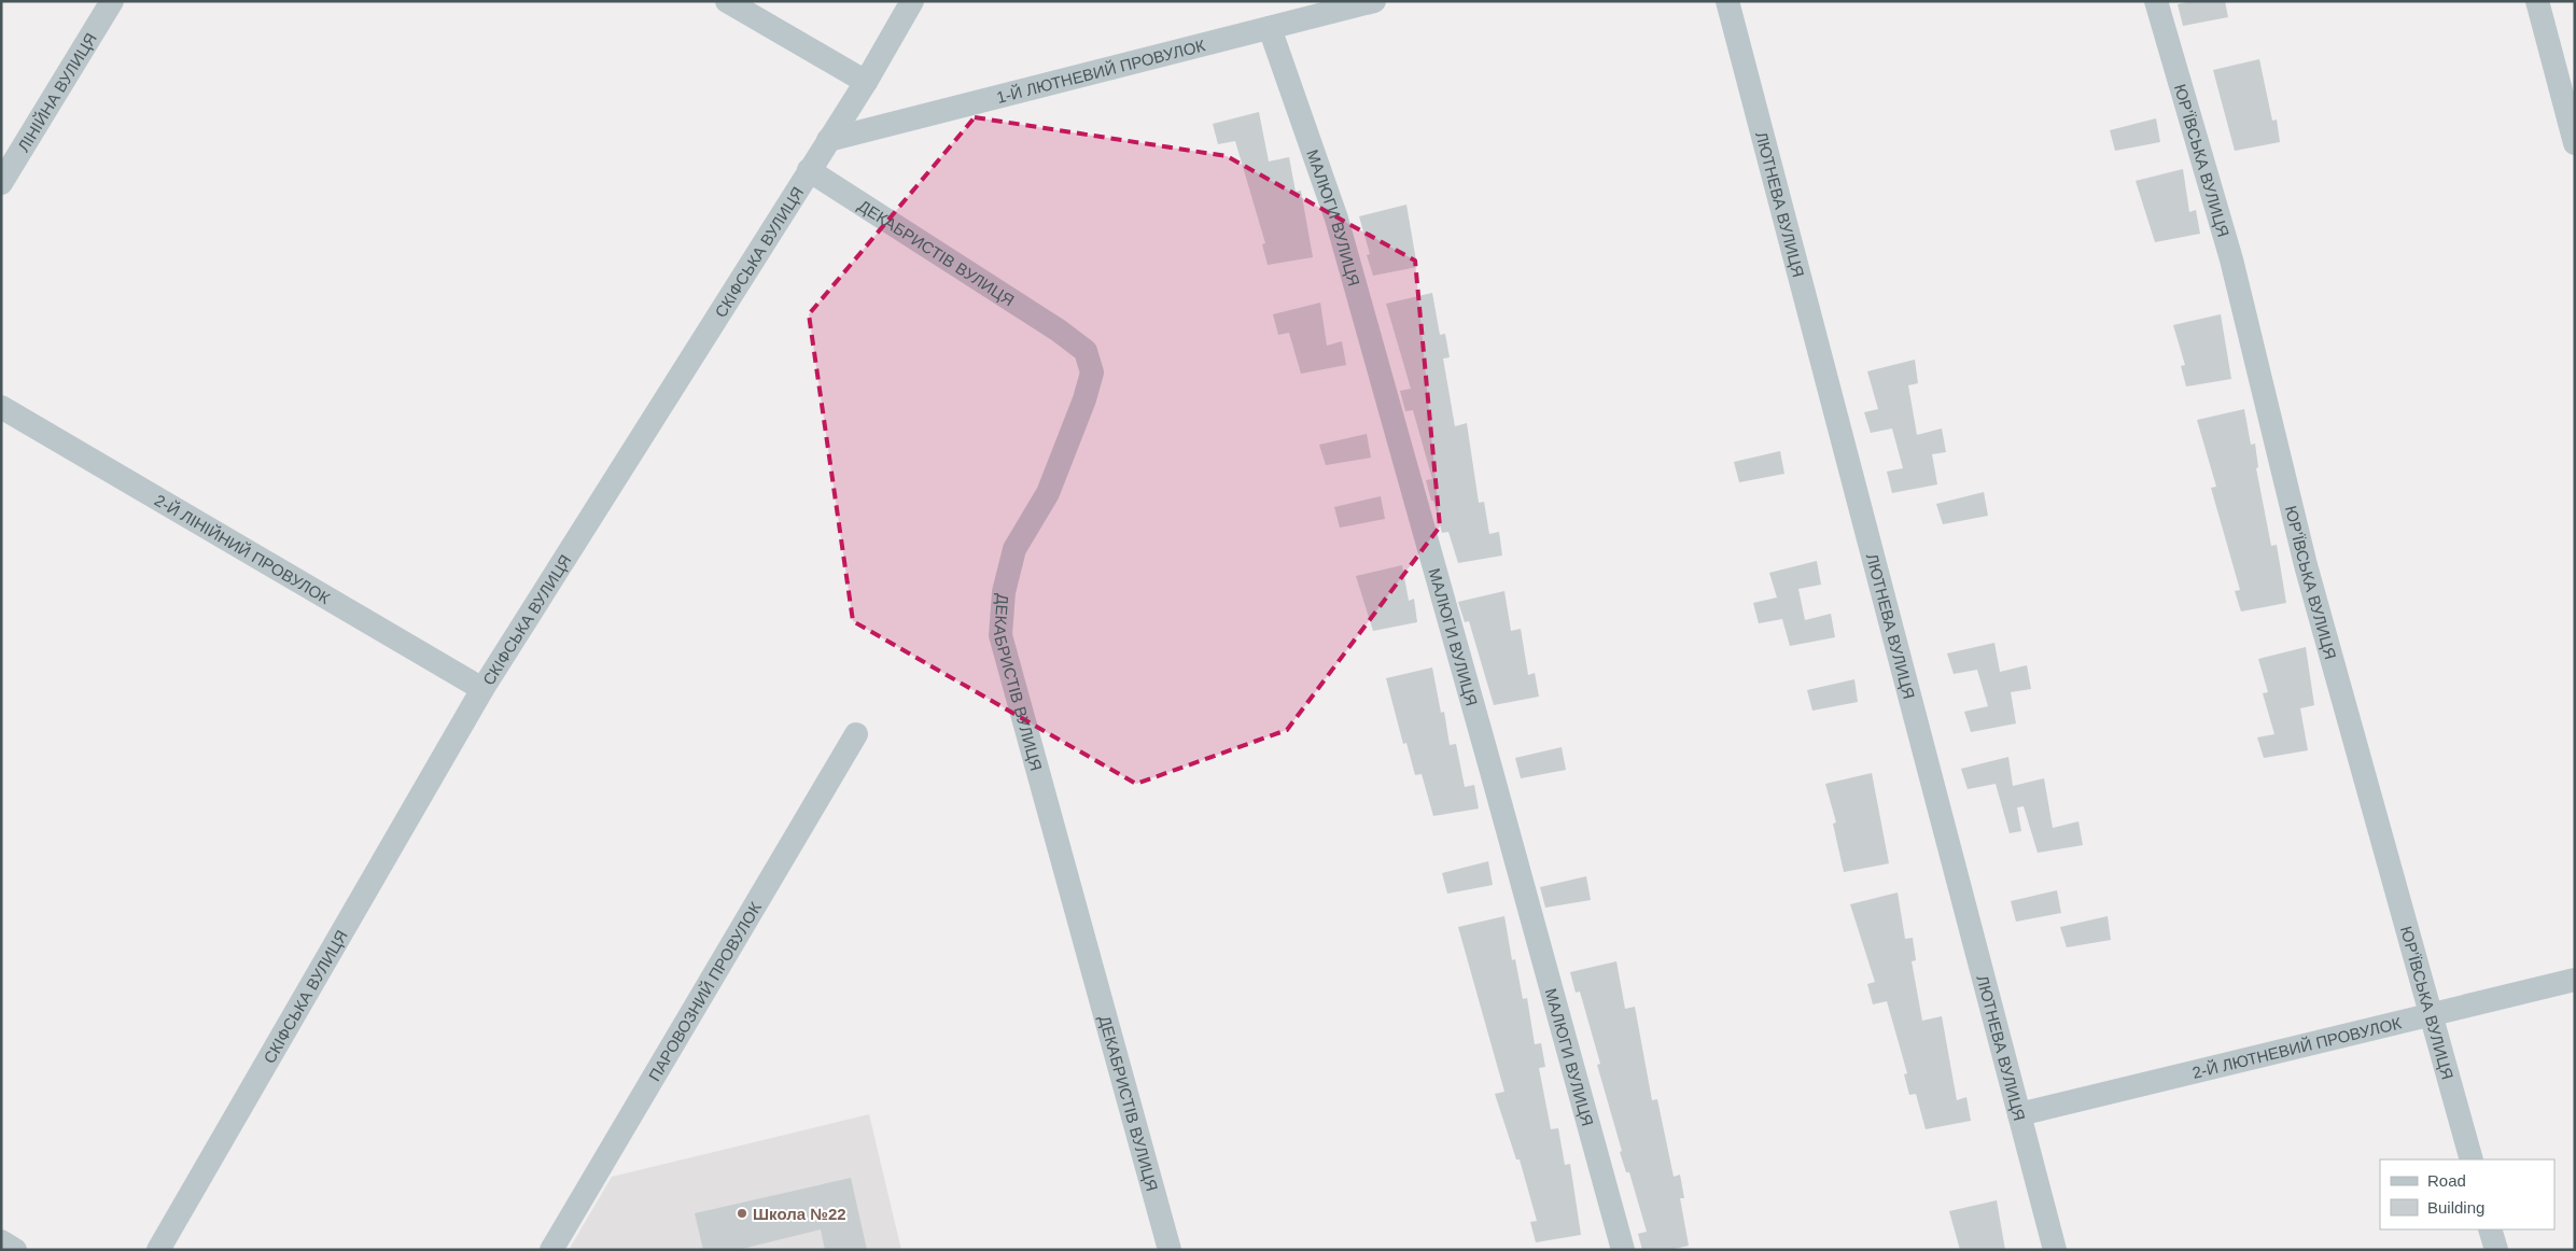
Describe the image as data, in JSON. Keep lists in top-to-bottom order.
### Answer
{
  "streets": {
    "street": [
      "1-Й ЛЮТНЕВИЙ ПРОВУЛОК",
      "ЛІНІЙНА ВУЛИЦЯ",
      "ЮР’ЇВСЬКА ВУЛИЦЯ",
      "ЛЮТНЕВА ВУЛИЦЯ",
      "МАЛЮГИ ВУЛИЦЯ",
      "СКІФСЬКА ВУЛИЦЯ",
      "ДЕКАБРИСТІВ ВУЛИЦЯ",
      "2-Й ЛІНІЙНИЙ ПРОВУЛОК",
      "ПАРОВОЗНИЙ ПРОВУЛОК",
      "2-Й ЛЮТНЕВИЙ ПРОВУЛОК"
    ]
  },
  "crossings": [
    ["1-Й ЛЮТНЕВИЙ ПРОВУЛОК", "МАЛЮГИ ВУЛИЦЯ"],
    ["1-Й ЛЮТНЕВИЙ ПРОВУЛОК", "СКІФСЬКА ВУЛИЦЯ"],
    ["ЮР’ЇВСЬКА ВУЛИЦЯ", "2-Й ЛЮТНЕВИЙ ПРОВУЛОК"],
    ["ЛЮТНЕВА ВУЛИЦЯ", "2-Й ЛЮТНЕВИЙ ПРОВУЛОК"],
    ["СКІФСЬКА ВУЛИЦЯ", "ДЕКАБРИСТІВ ВУЛИЦЯ"],
    ["СКІФСЬКА ВУЛИЦЯ", "2-Й ЛІНІЙНИЙ ПРОВУЛОК"]
  ],
  "places": ["Школа №22"],
  "legend": ["Road", "Building"]
}
